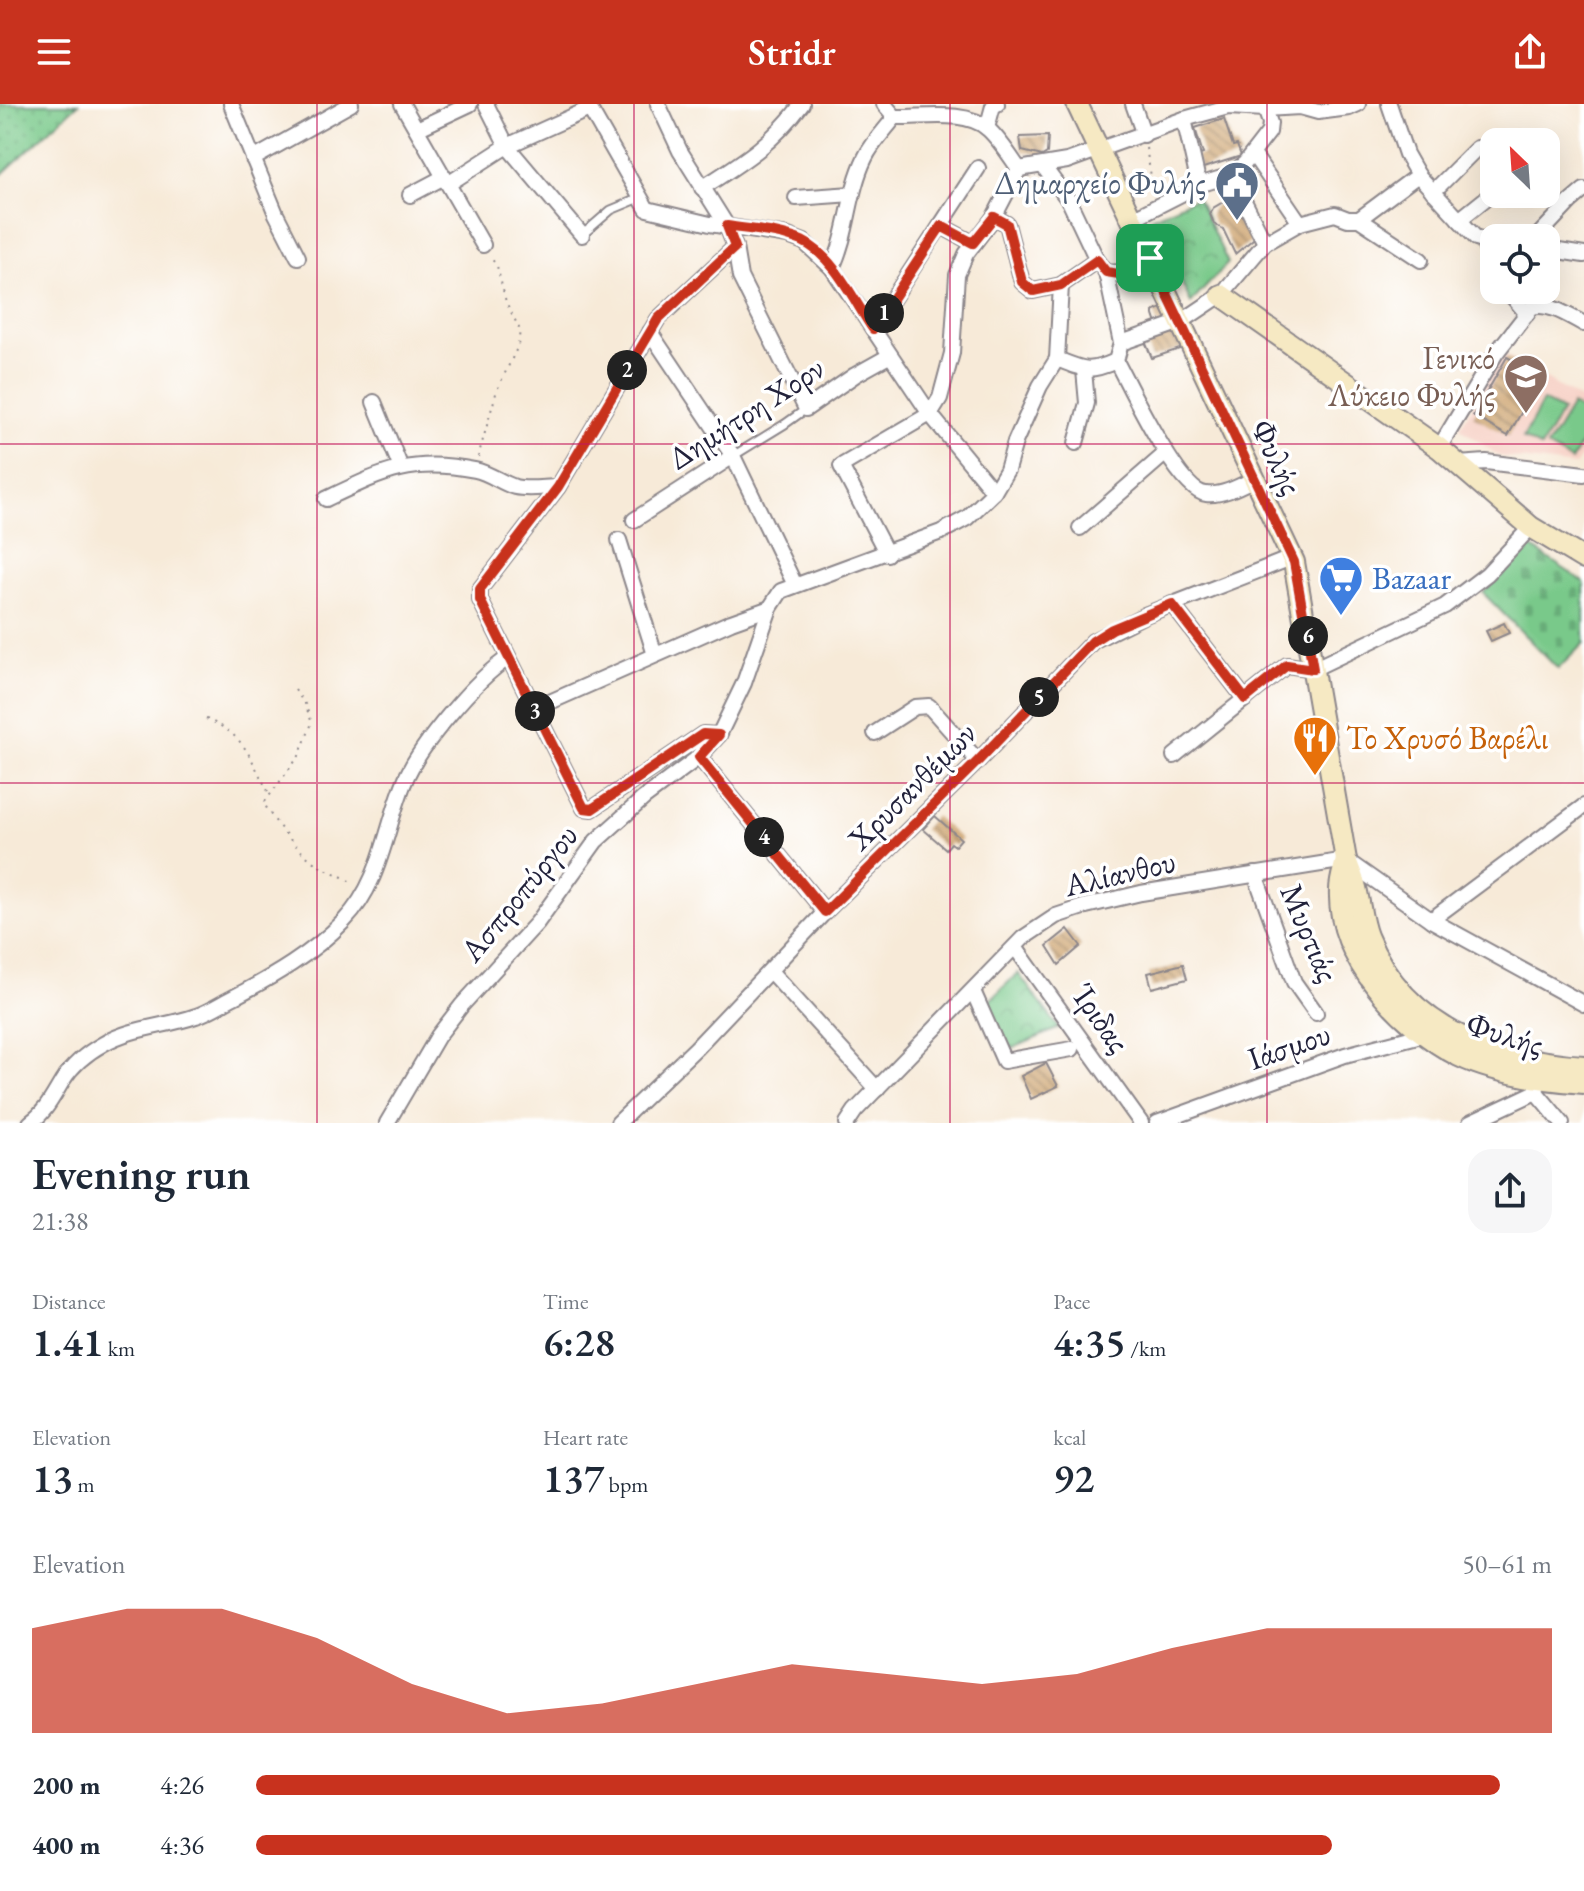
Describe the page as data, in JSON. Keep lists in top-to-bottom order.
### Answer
{
  "streets": {
    "main road": ["Φυλής"],
    "street": [
      "Δημήτρη Χορν",
      "Χρυσανθέμων",
      "Αλίανθου",
      "Ασπροπύργου",
      "Μυρτιάς",
      "Ίριδας",
      "Ιάσμου"
    ]
  },
  "crossings": [
    ["Φυλής", "Χρυσανθέμων"],
    ["Φυλής", "Αλίανθου"],
    ["Φυλής", "Ιάσμου"],
    ["Αλίανθου", "Μυρτιάς"],
    ["Αλίανθου", "Ίριδας"]
  ],
  "places": {
    "public building": ["Δημαρχείο Φυλής"],
    "school or university": ["Γενικό Λύκειο Φυλής"],
    "supermarket": ["Bazaar"],
    "restaurant": ["Το Χρυσό Βαρέλι"]
  },
  "north": "top left",
  "page": {
    "header": "Stridr",
    "pins": [
      "1",
      "2",
      "6",
      "5",
      "3",
      "4"
    ],
    "heading": ["Evening run", "21:38"],
    "stats": [
      ["Distance", "1.41 km"],
      ["Time", "6:28"],
      ["Pace", "4:35 /km"],
      ["Elevation", "13 m"],
      ["Heart rate", "137 bpm"],
      ["kcal", "92"]
    ],
    "chart": ["Elevation", "50–61 m"],
    "list": [
      {
        "name": "200 m",
        "note": "4:26"
      },
      {
        "name": "400 m",
        "note": "4:36"
      }
    ]
  }
}
